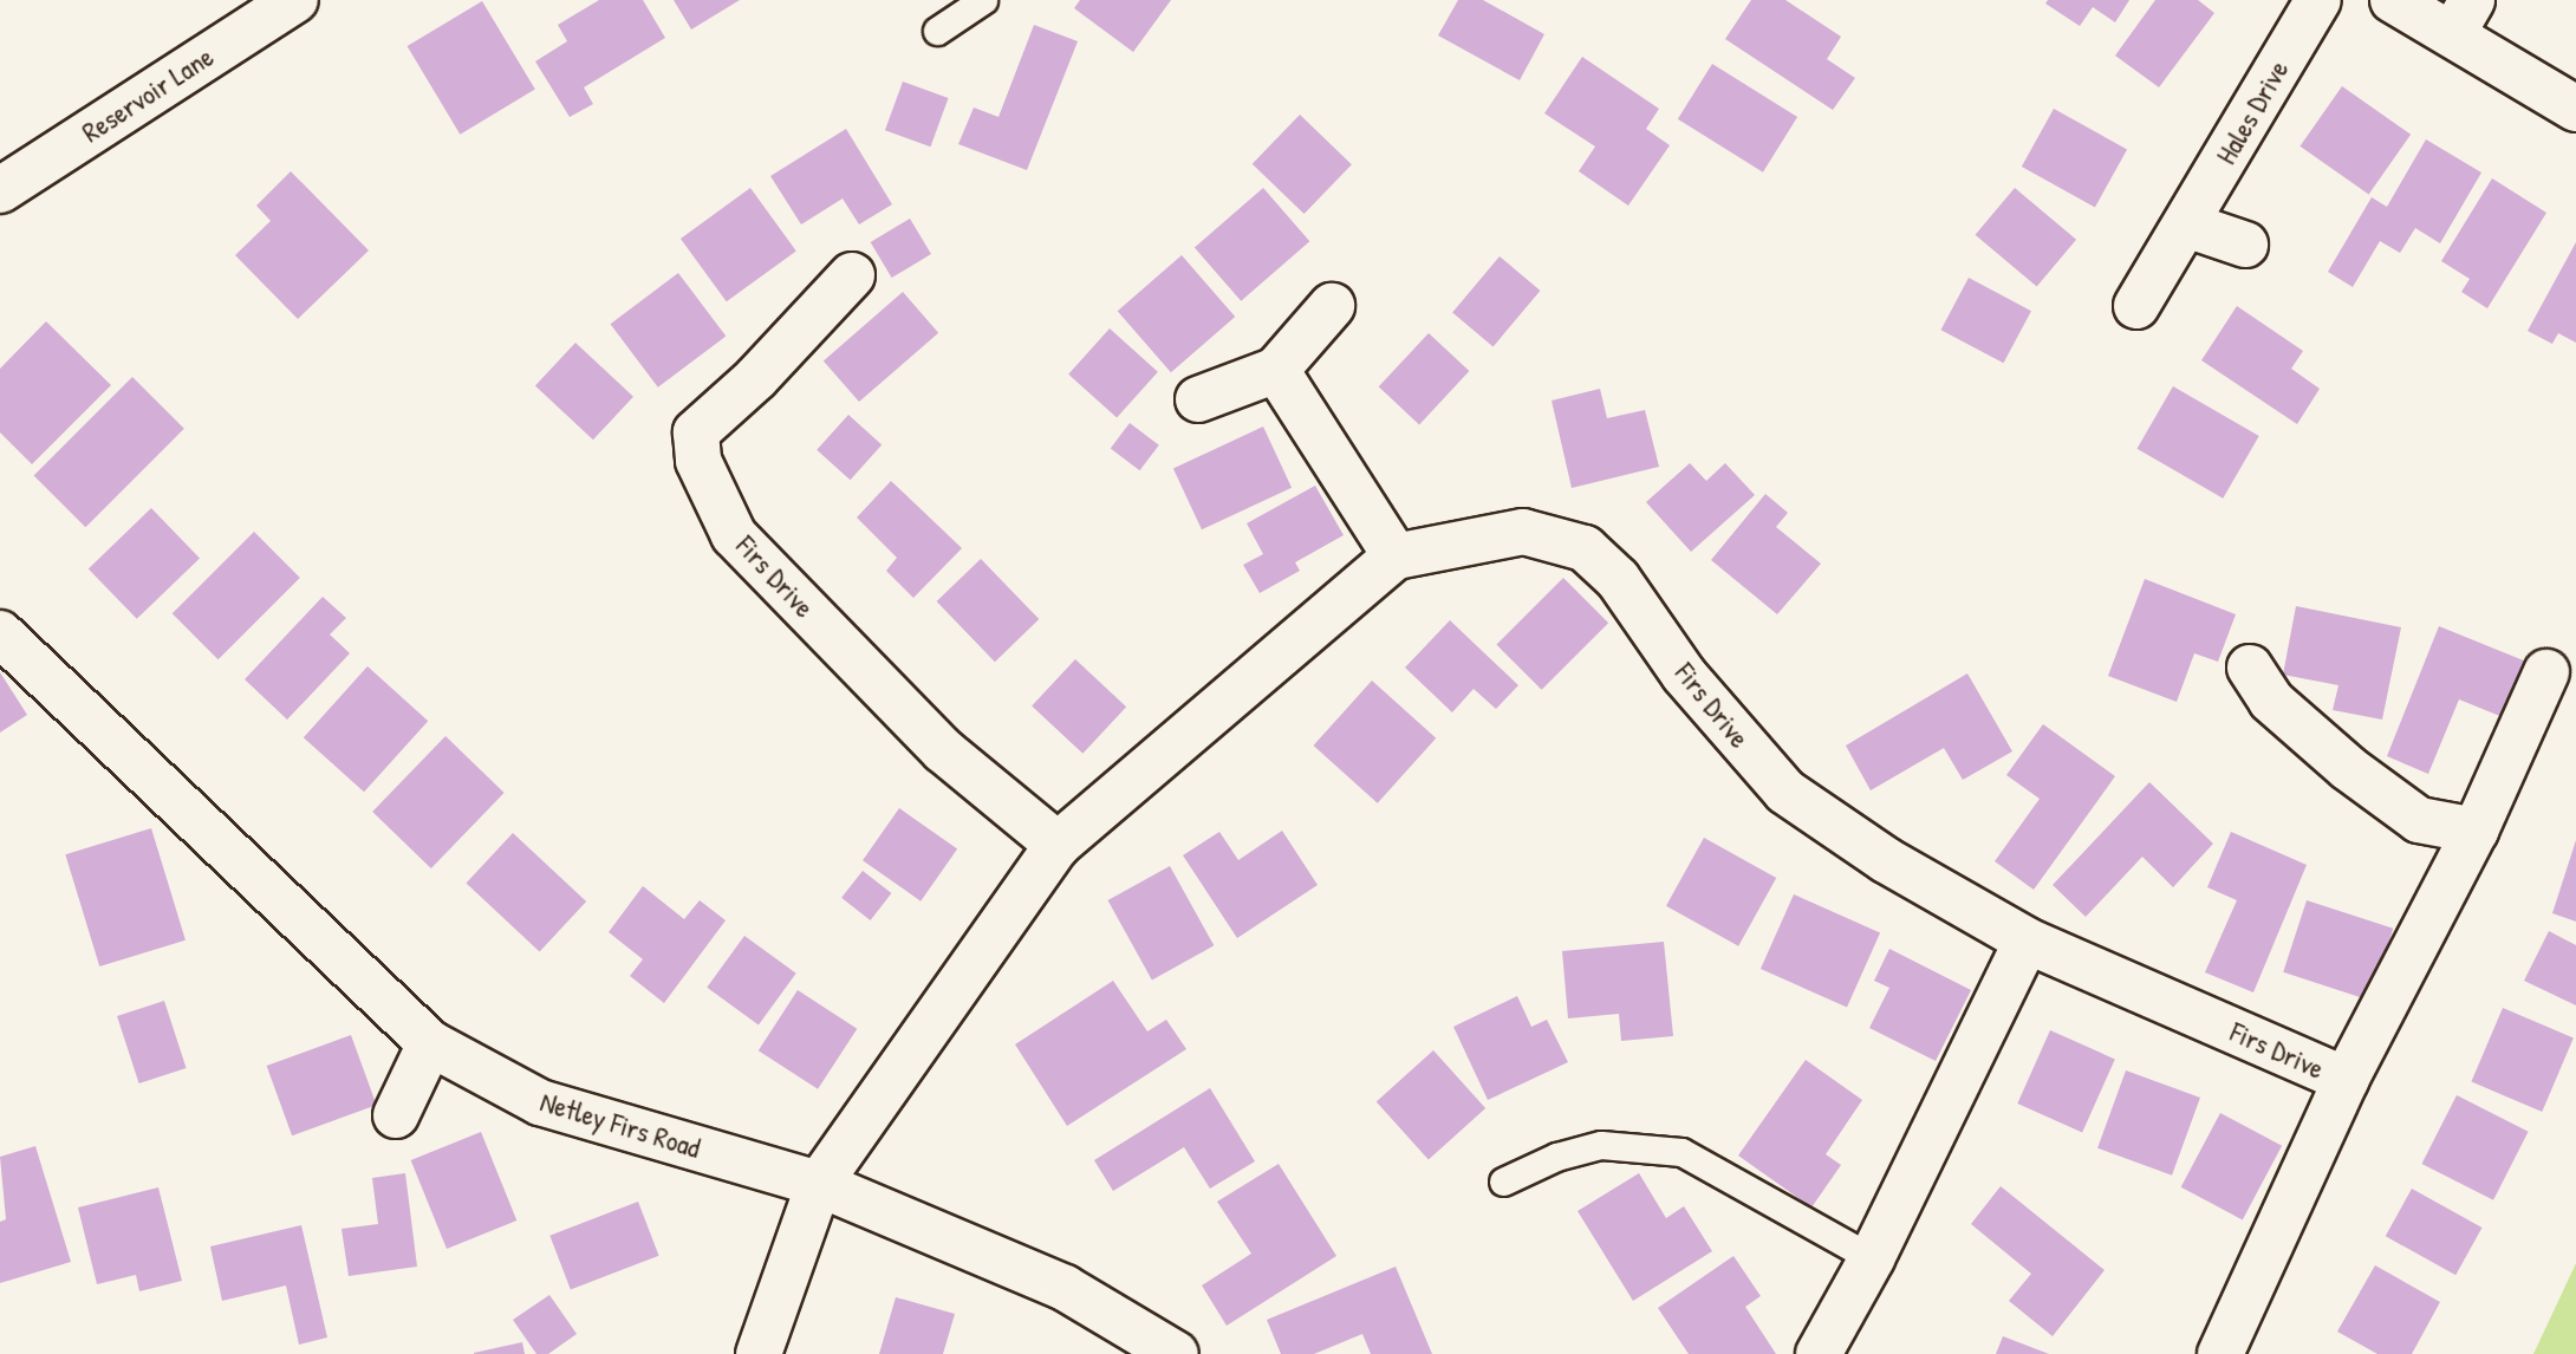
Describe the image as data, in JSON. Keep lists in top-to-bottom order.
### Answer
{
  "streets": {
    "street": [
      "Reservoir Lane",
      "Hales Drive",
      "Firs Drive",
      "Netley Firs Road"
    ]
  },
  "crossings": [
    ["Firs Drive", "Netley Firs Road"]
  ]
}
